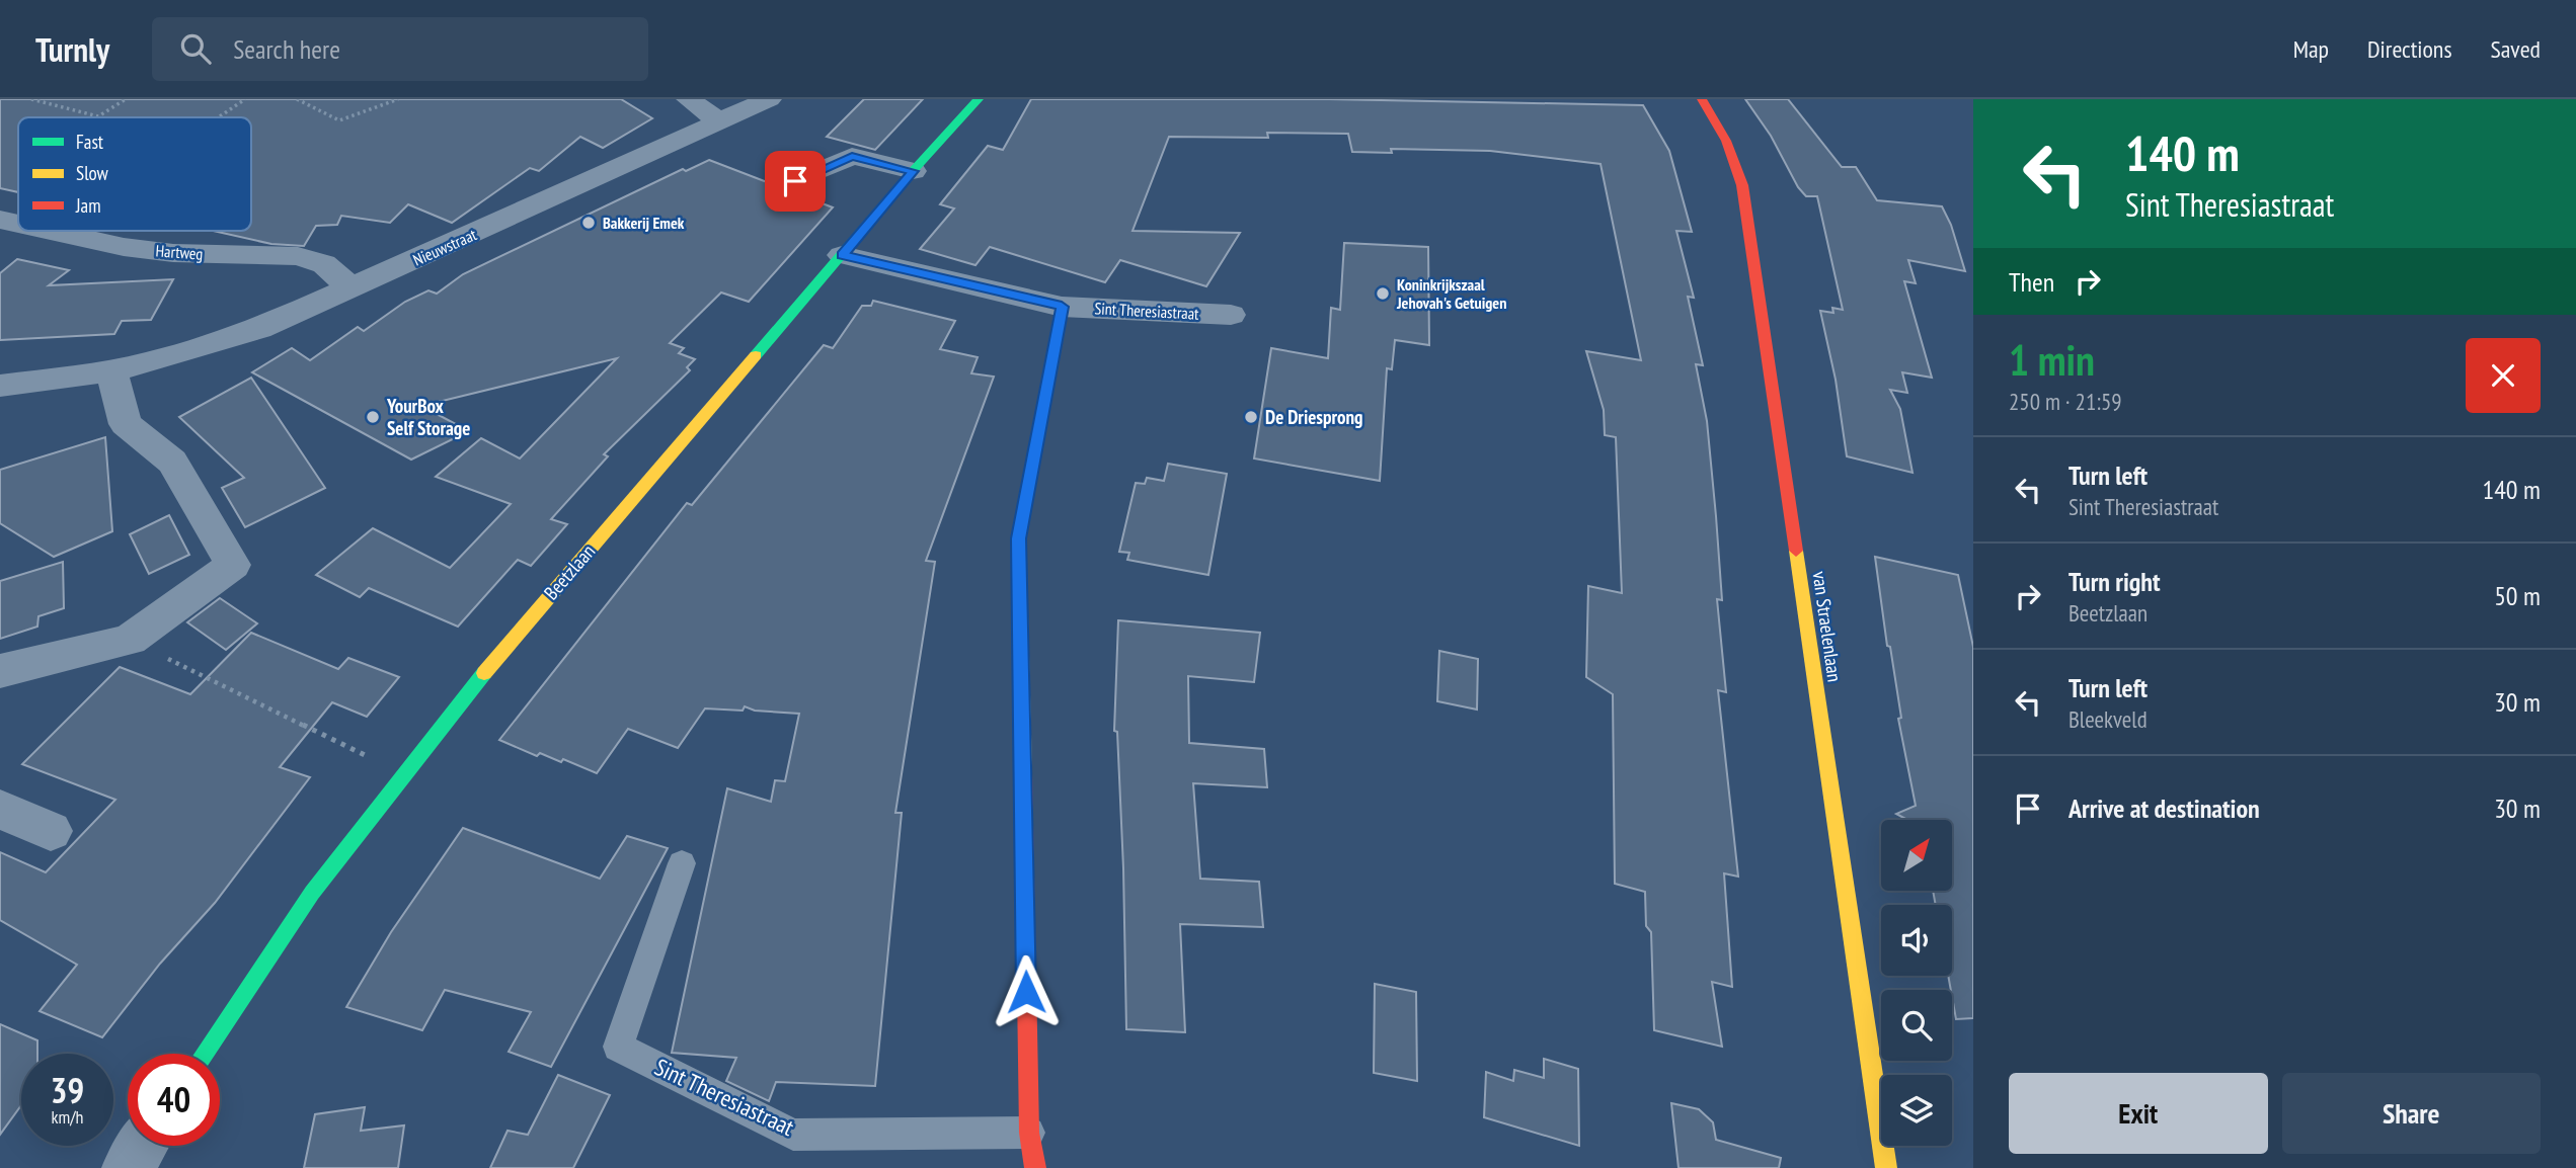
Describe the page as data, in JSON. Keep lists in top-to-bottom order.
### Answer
{
  "streets": {
    "street": [
      "Nieuwstraat",
      "Hartweg",
      "Sint Theresiastraat",
      "Beetzlaan",
      "van Straelenlaan"
    ]
  },
  "crossings": [
    ["Nieuwstraat", "Hartweg"],
    ["Sint Theresiastraat", "Beetzlaan"]
  ],
  "places": [
    "Bakkerij Emek",
    "Koninkrijkszaal Jehovah's Getuigen",
    "YourBox Self Storage",
    "De Driesprong"
  ],
  "legend": ["Fast", "Slow", "Jam"],
  "north": "top right",
  "page": {
    "header": "Turnly",
    "search": "Search here",
    "nav": ["Map", "Directions", "Saved"],
    "turn": ["140 m", "Sint Theresiastraat"],
    "then": "Then",
    "heading": ["1 min", "250 m · 21:59"],
    "list": [
      {
        "name": "Turn left",
        "note": "Sint Theresiastraat",
        "value": "140 m"
      },
      {
        "name": "Turn right",
        "note": "Beetzlaan",
        "value": "50 m"
      },
      {
        "name": "Turn left",
        "note": "Bleekveld",
        "value": "30 m"
      },
      {
        "name": "Arrive at destination",
        "value": "30 m"
      }
    ],
    "speed": "39 km/h",
    "limit": "40",
    "buttons": ["Exit", "Share"]
  }
}
